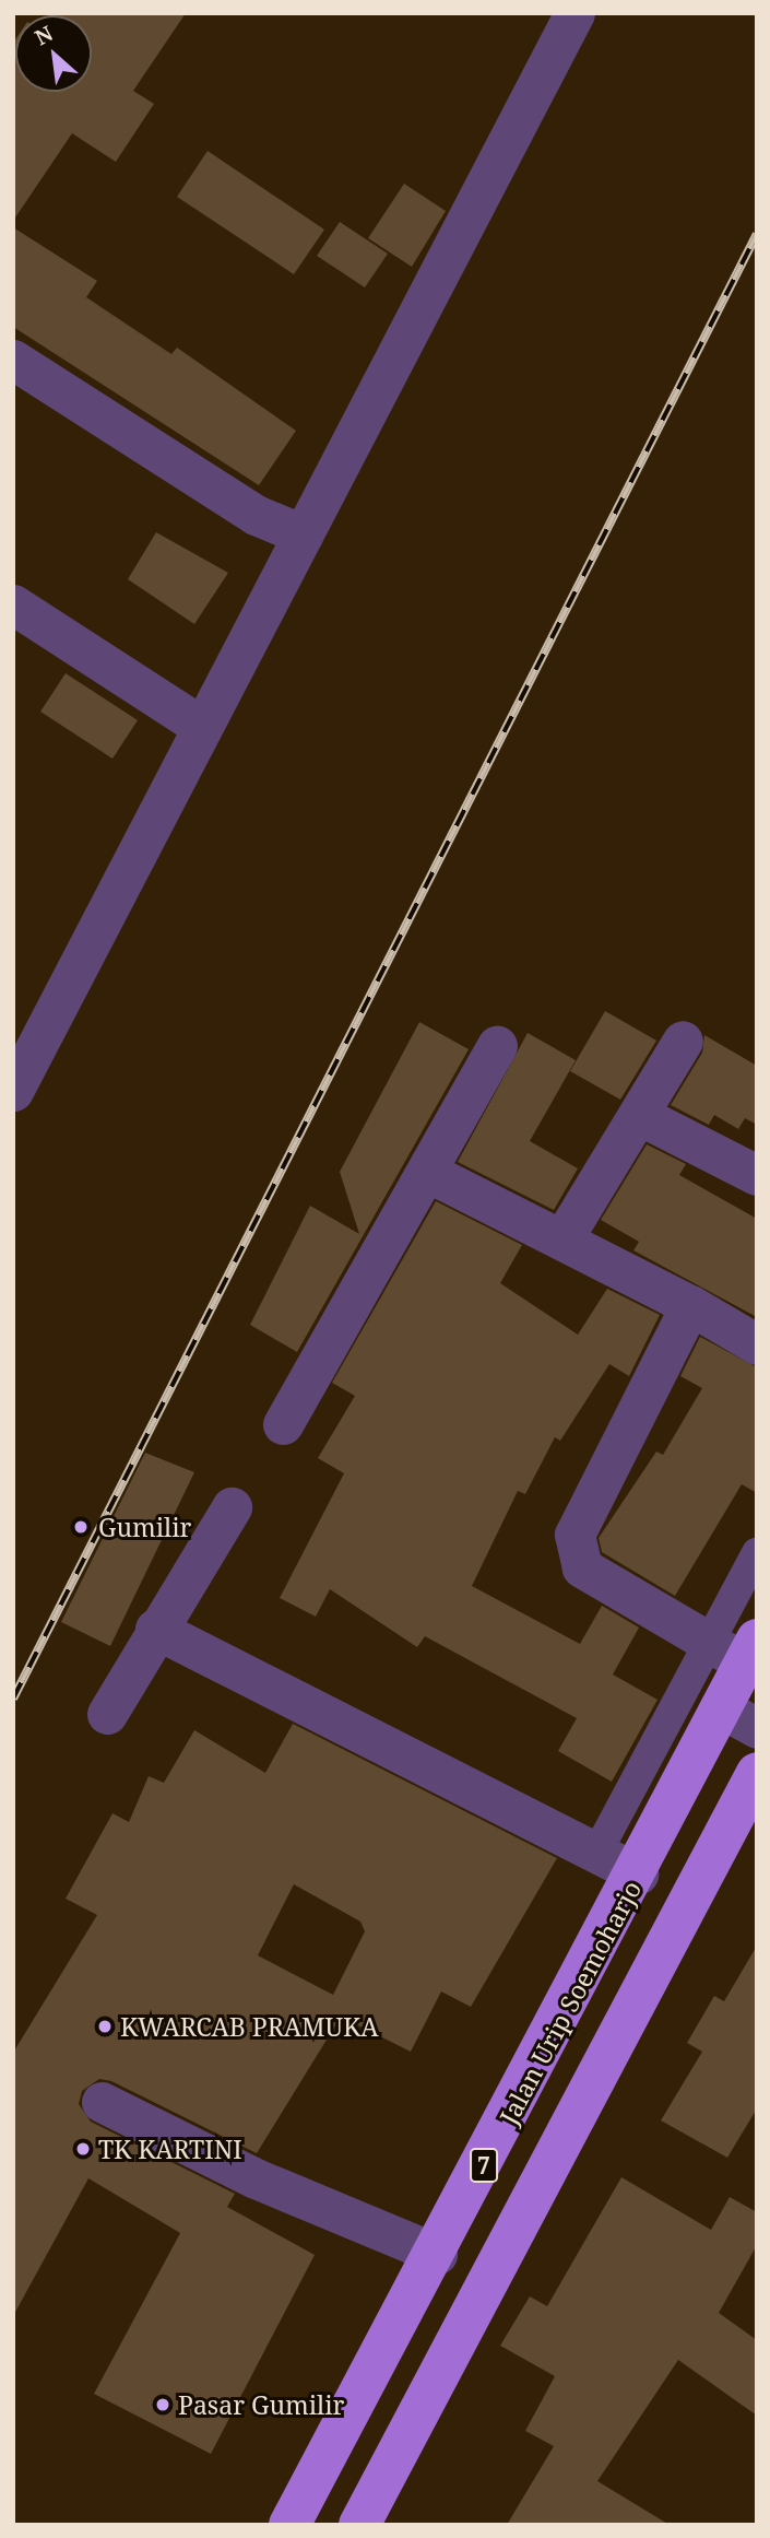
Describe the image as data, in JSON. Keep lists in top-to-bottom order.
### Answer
{
  "streets": {
    "highway": ["Jalan Urip Soemoharjo", "7"]
  },
  "places": [
    "Gumilir",
    "KWARCAB PRAMUKA",
    "TK KARTINI",
    "Pasar Gumilir"
  ],
  "north": "top left"
}
